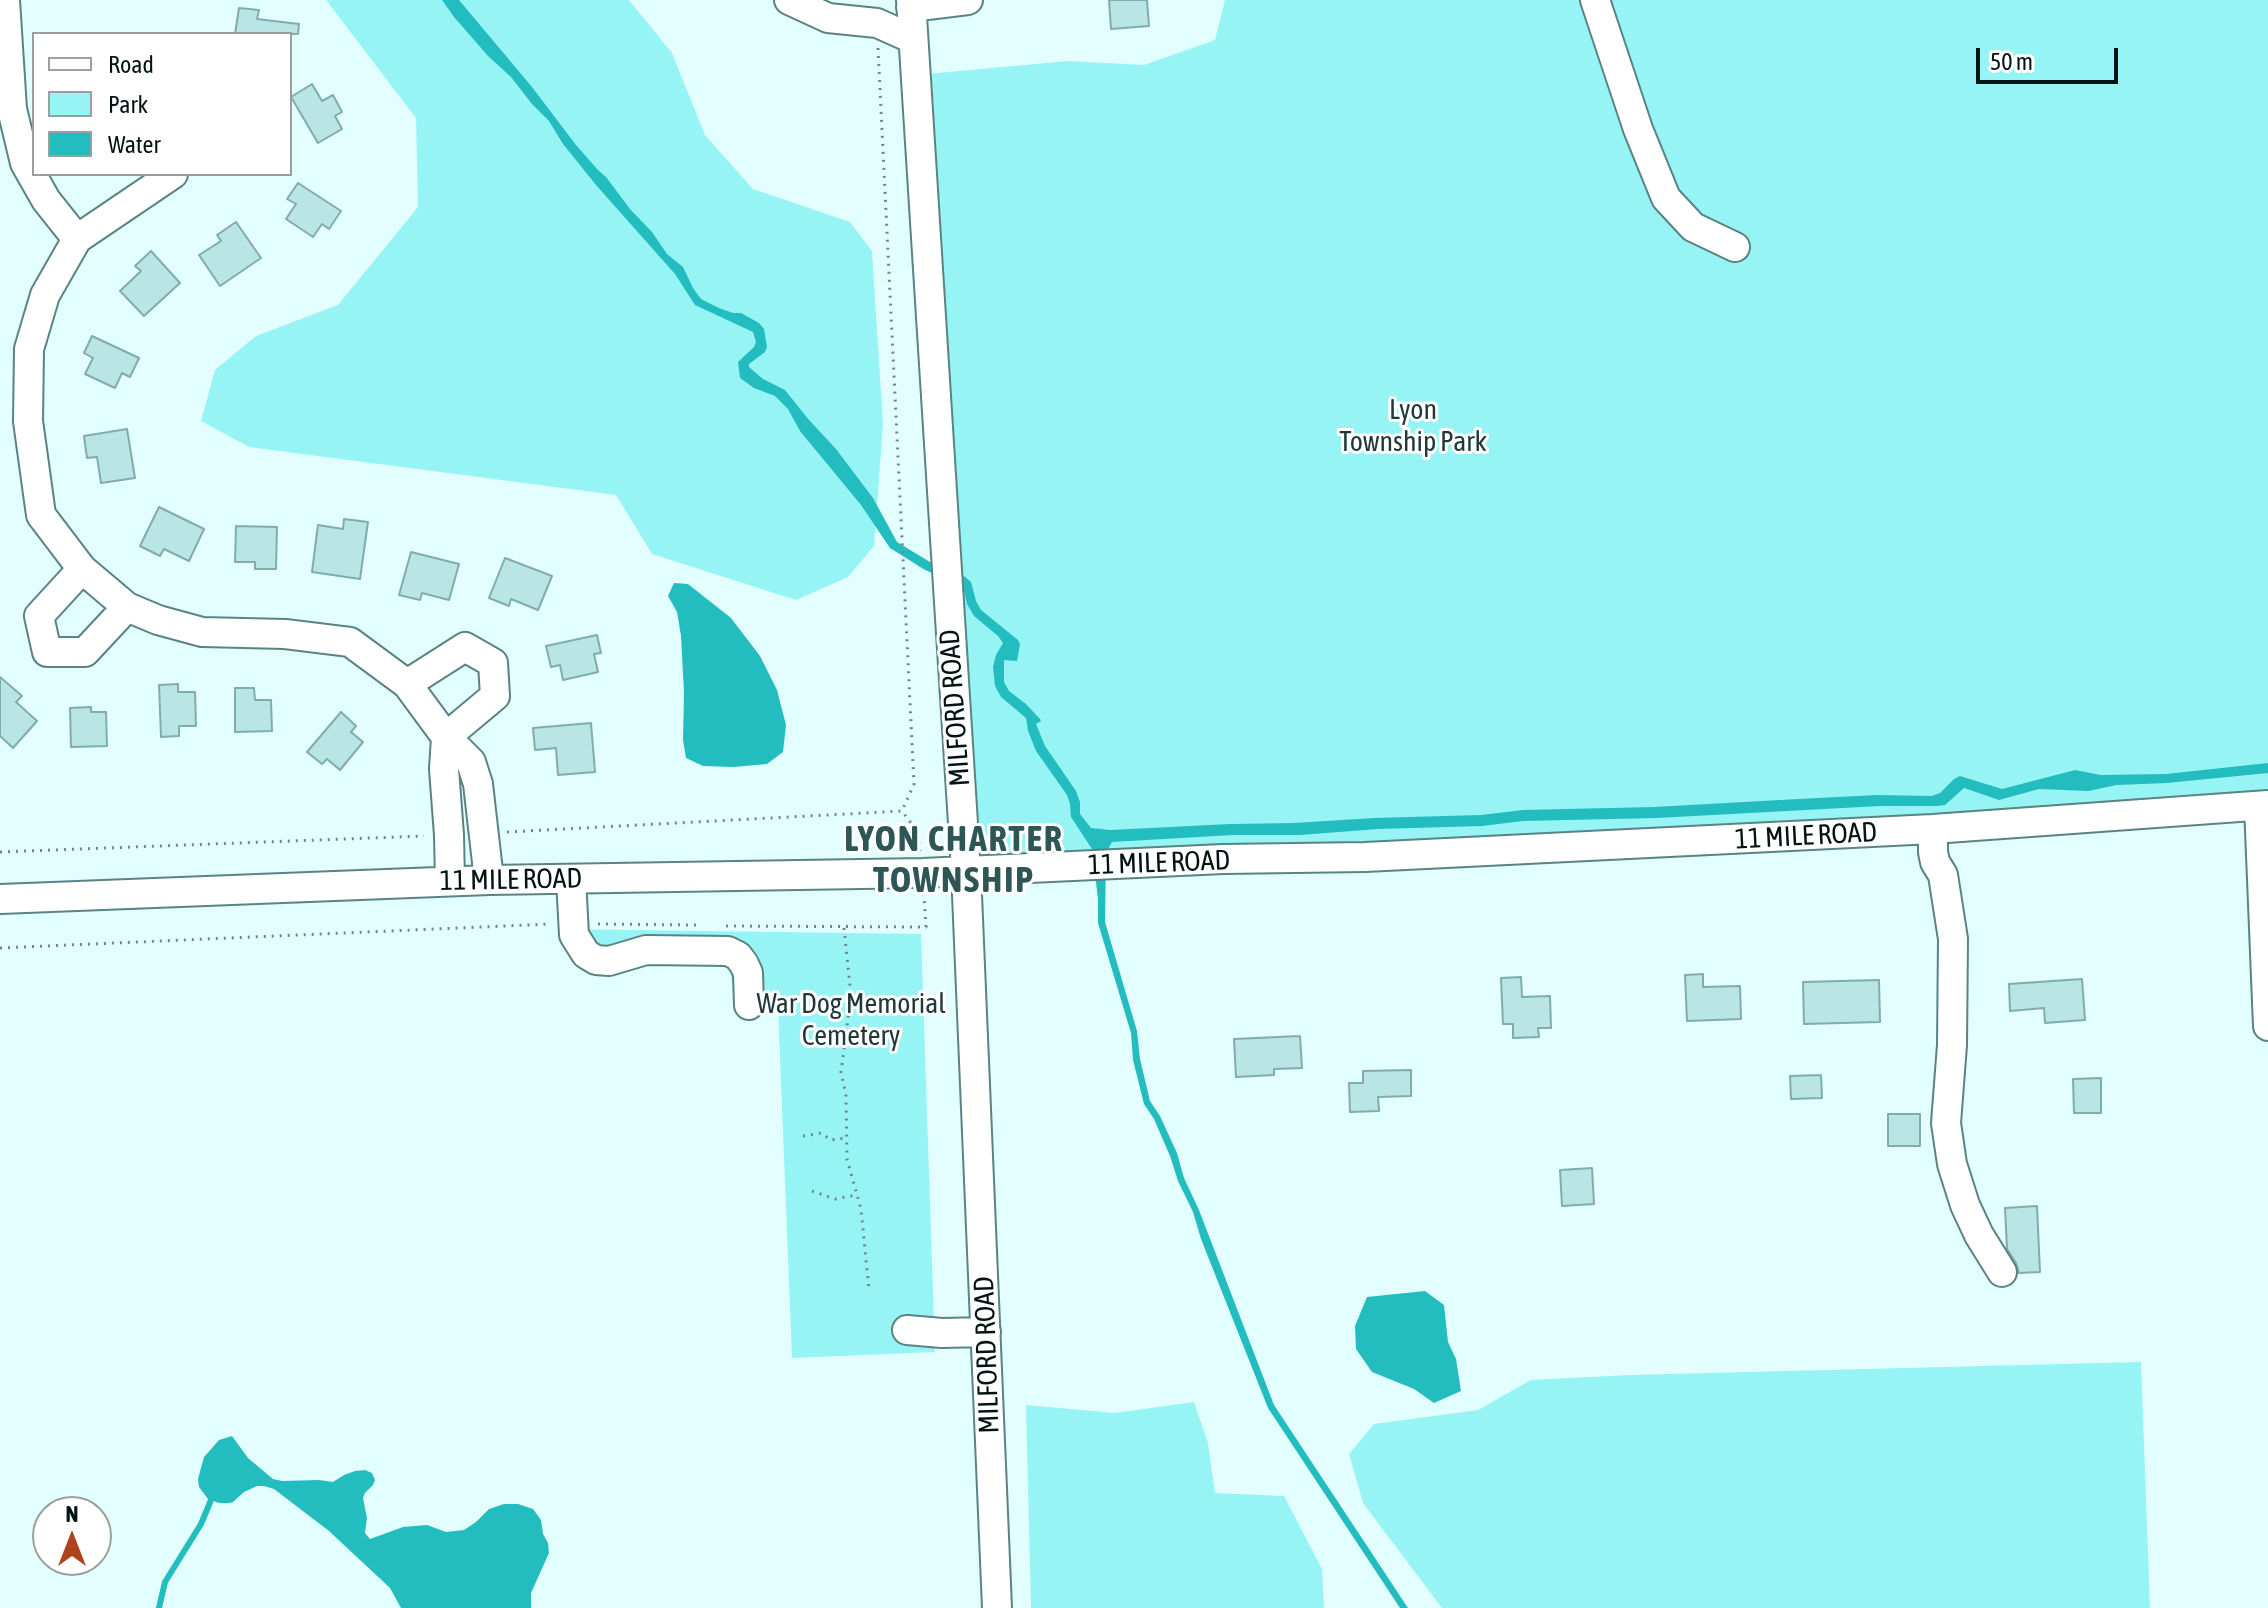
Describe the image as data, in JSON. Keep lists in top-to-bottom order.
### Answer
{
  "streets": {
    "street": ["MILFORD ROAD", "11 MILE ROAD"]
  },
  "crossings": [
    ["MILFORD ROAD", "11 MILE ROAD"]
  ],
  "districts": ["LYON CHARTER TOWNSHIP"],
  "parks": ["Lyon Township Park", "War Dog Memorial Cemetery"],
  "legend": ["Road", "Park", "Water"],
  "scale_bar": "50 m",
  "north": "top"
}
